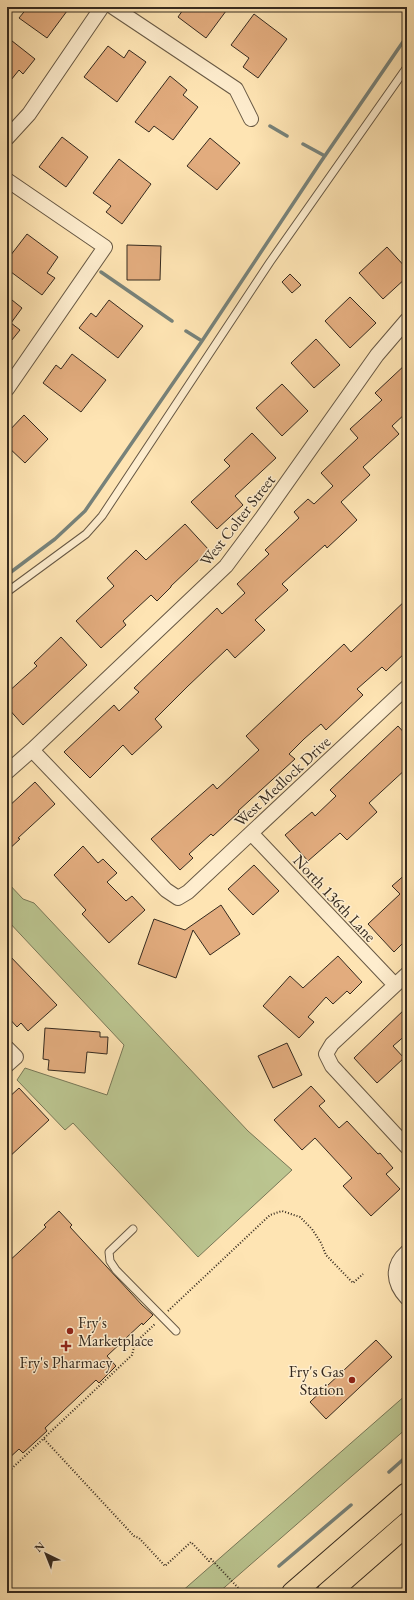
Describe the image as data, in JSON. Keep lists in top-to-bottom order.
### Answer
{
  "streets": {
    "street": ["West Colter Street", "West Medlock Drive", "North 136th Lane"]
  },
  "crossings": [
    ["West Colter Street", "West Medlock Drive"],
    ["West Medlock Drive", "North 136th Lane"]
  ],
  "places": {
    "other": ["Fry's Marketplace", "Fry's Gas Station"],
    "health": ["Fry's Pharmacy"]
  },
  "north": "top left"
}
